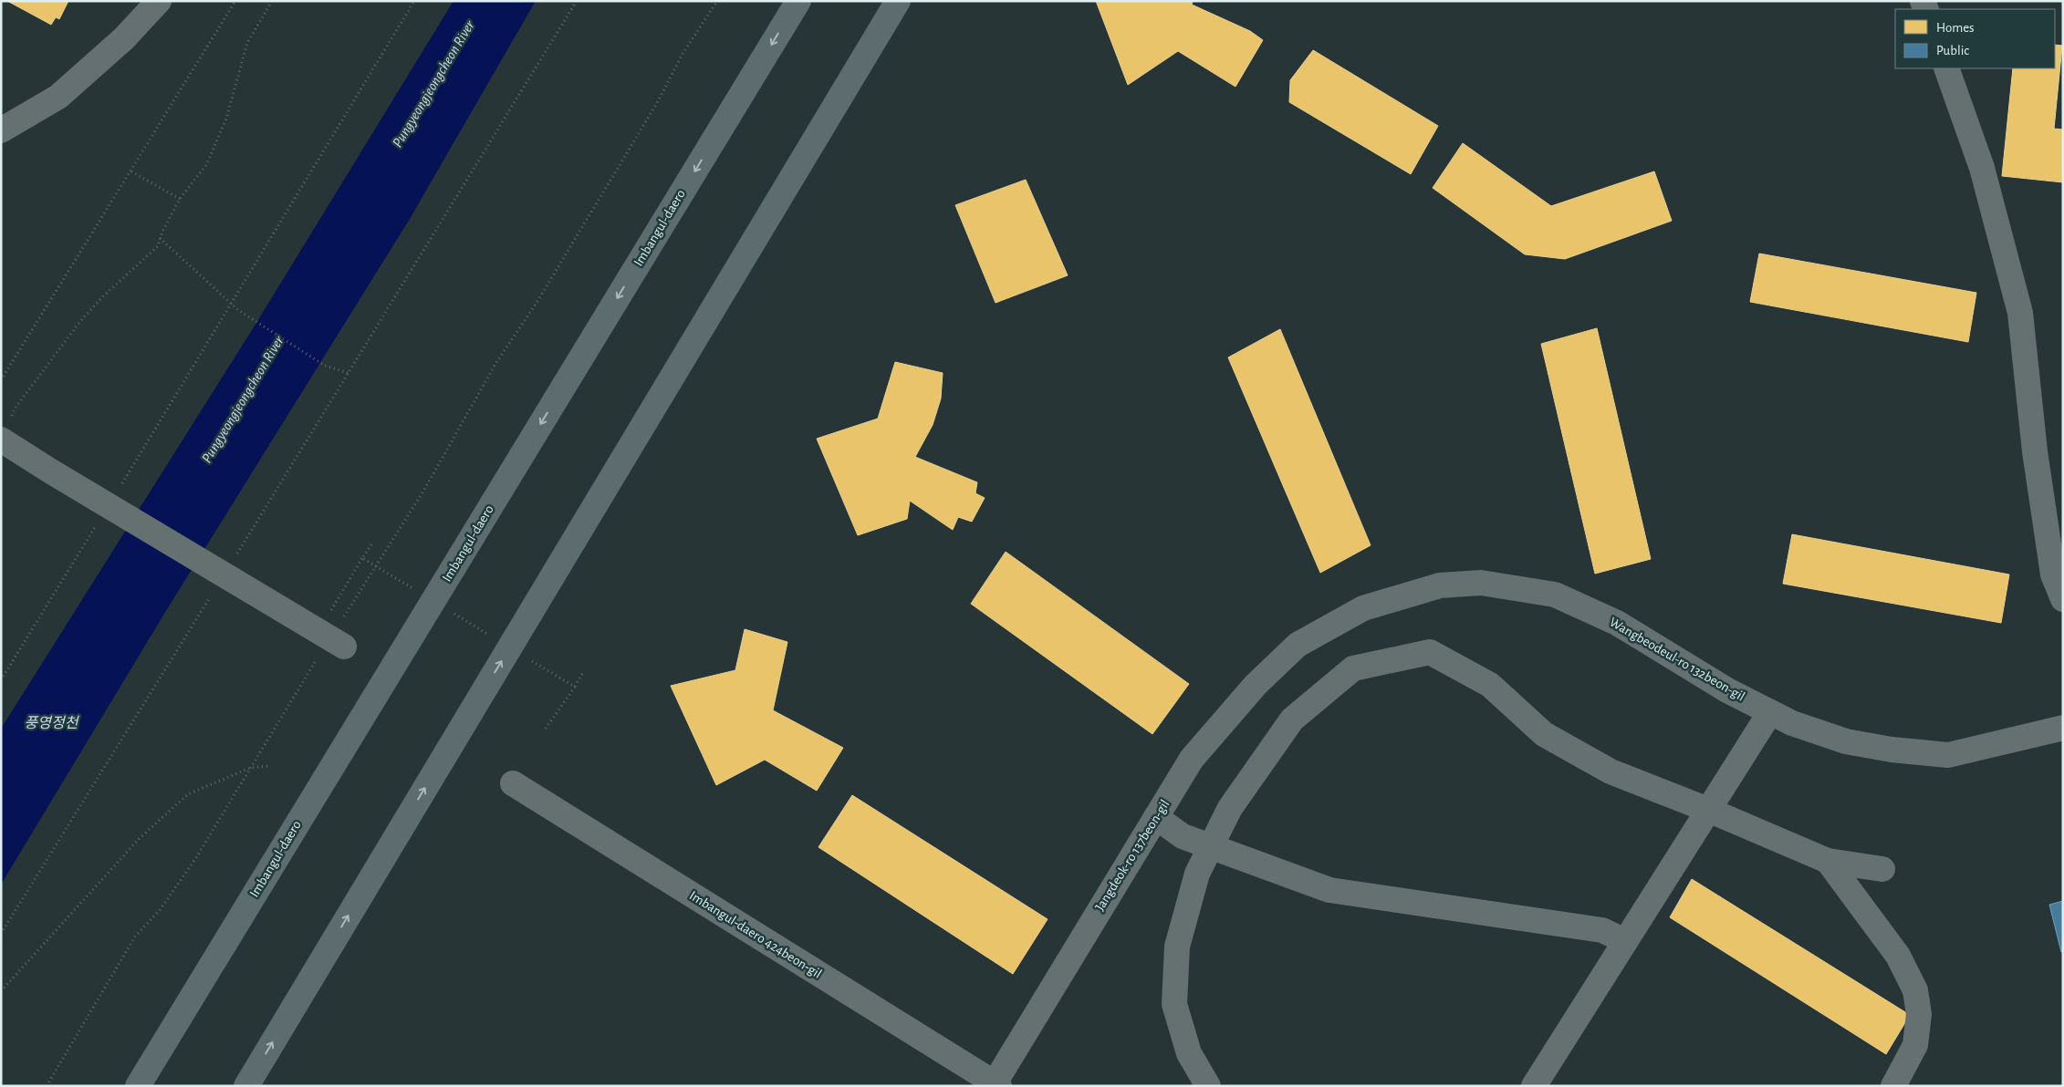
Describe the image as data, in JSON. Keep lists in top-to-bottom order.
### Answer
{
  "streets": {
    "main road": ["Imbangul-daero"],
    "street": ["Wangbeodeul-ro 132beon-gil", "Jangdeok-ro 137beon-gil", "Imbangul-daero 424beon-gil"]
  },
  "crossings": [
    ["Wangbeodeul-ro 132beon-gil", "Jangdeok-ro 137beon-gil"],
    ["Jangdeok-ro 137beon-gil", "Imbangul-daero 424beon-gil"]
  ],
  "water": ["Pungyeongjeongcheon River", "풍영정천"],
  "legend": ["Homes", "Public"]
}
